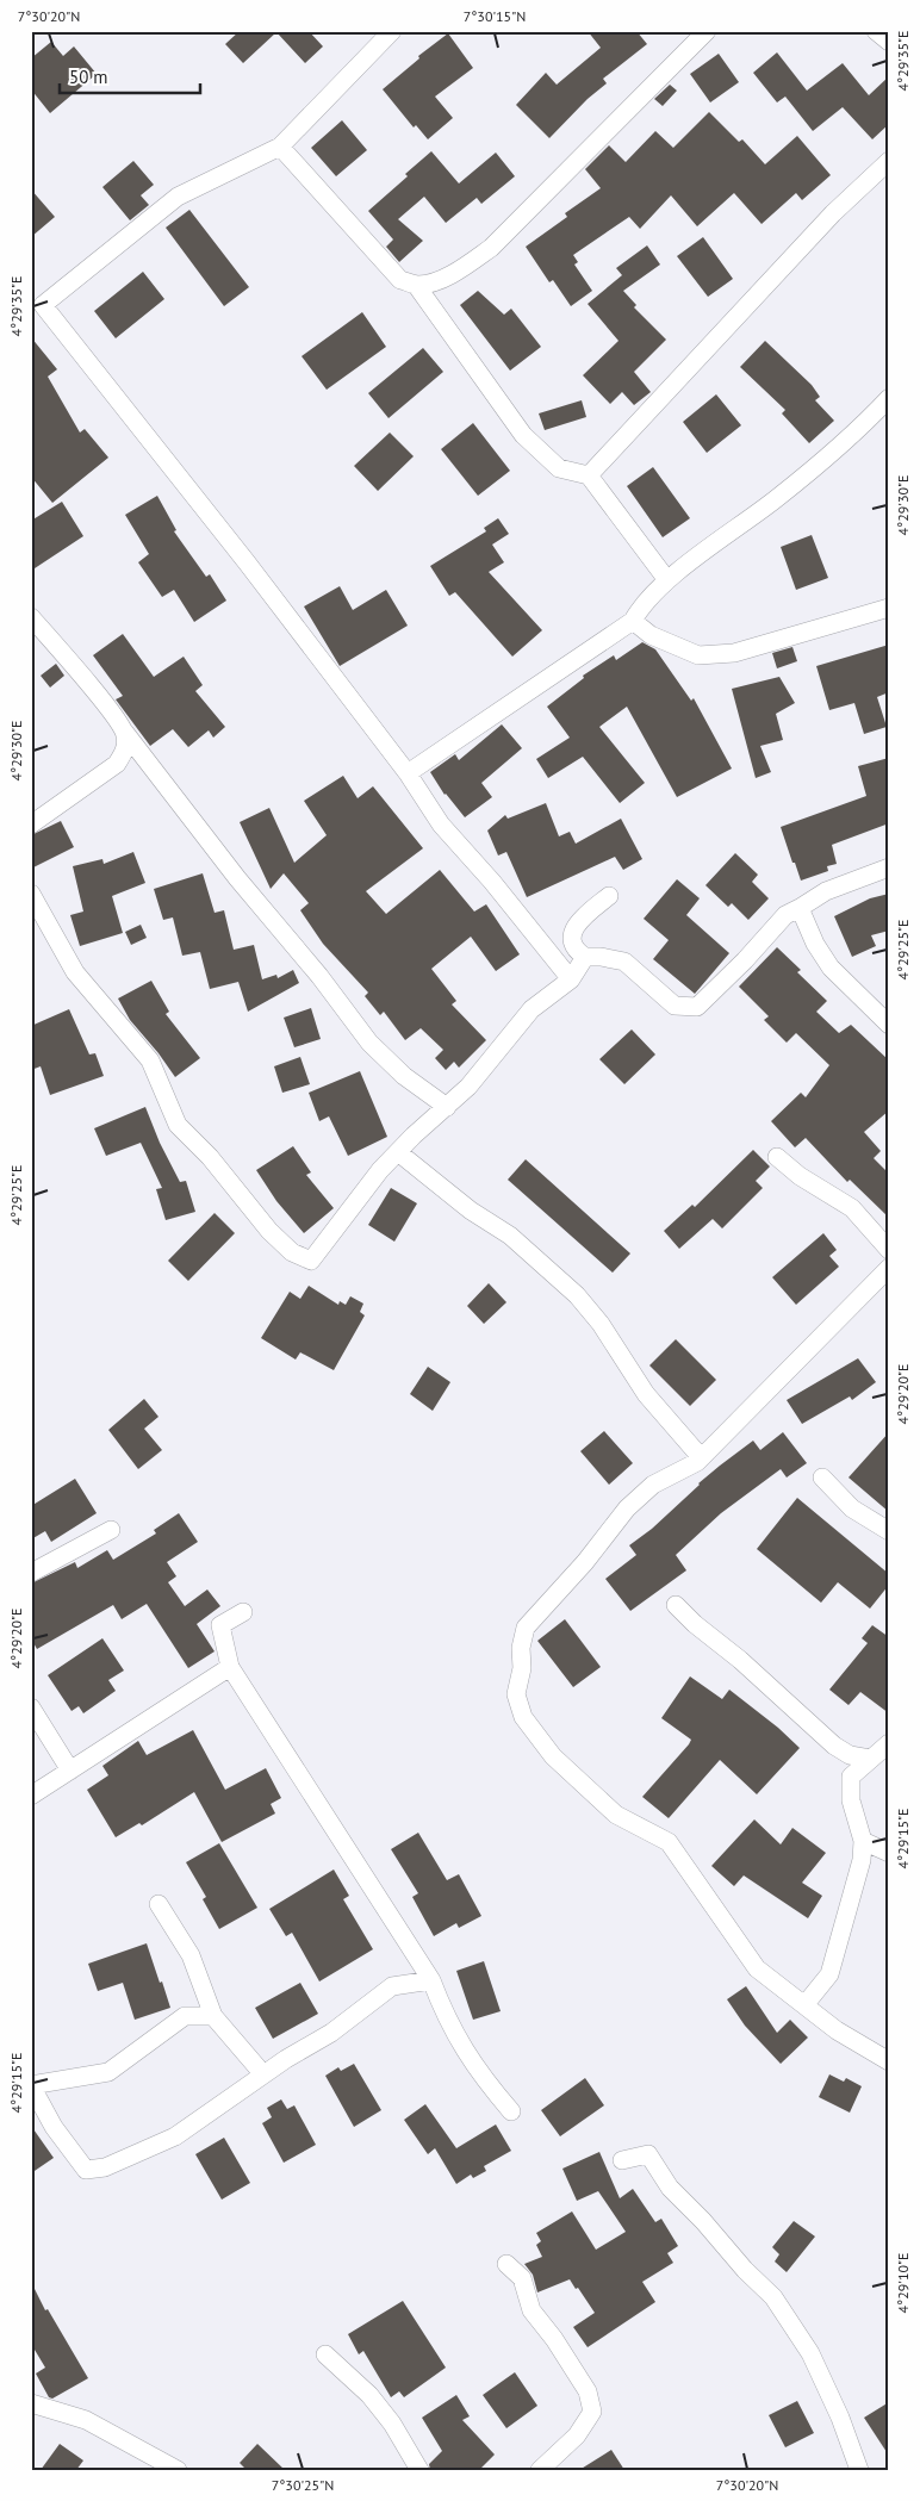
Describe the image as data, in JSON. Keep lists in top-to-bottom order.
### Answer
{
  "scale_bar": "50 m",
  "coordinates": [
    "7°30'20\"N",
    "7°30'15\"N",
    "4°29'35\"E",
    "4°29'30\"E",
    "4°29'25\"E",
    "4°29'20\"E",
    "4°29'15\"E",
    "4°29'10\"E",
    "7°30'25\"N"
  ]
}
